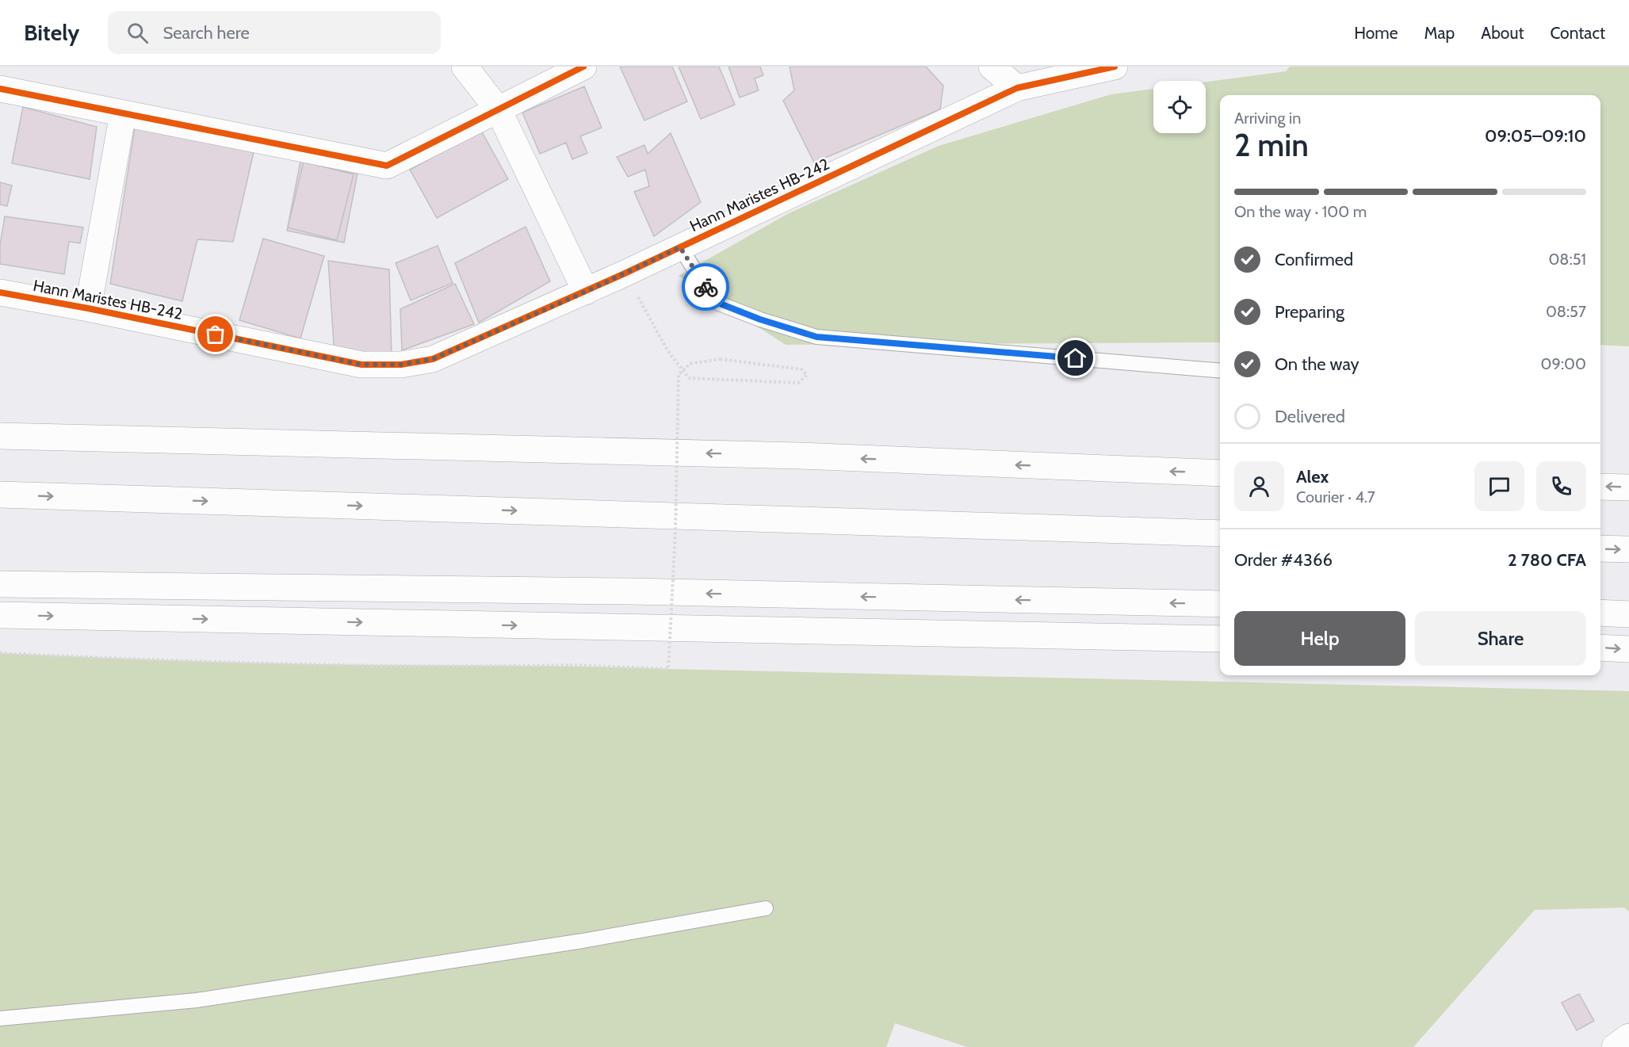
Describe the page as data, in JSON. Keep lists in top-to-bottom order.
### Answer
{
  "streets": {
    "main road": ["Hann Maristes HB-242"]
  },
  "page": {
    "header": "Bitely",
    "search": "Search here",
    "nav": [
      "Home",
      "Map",
      "About",
      "Contact"
    ],
    "heading": ["2 min", "Arriving in", "09:05–09:10"],
    "panel": [
      "Alex",
      "Courier · 4.7",
      "Order #4366",
      "2 780 CFA"
    ],
    "bar": "On the way · 100 m",
    "list": [
      ["Confirmed", "08:51"],
      ["Preparing", "08:57"],
      ["On the way", "09:00"],
      "Delivered"
    ],
    "buttons": ["Help", "Share"]
  }
}
